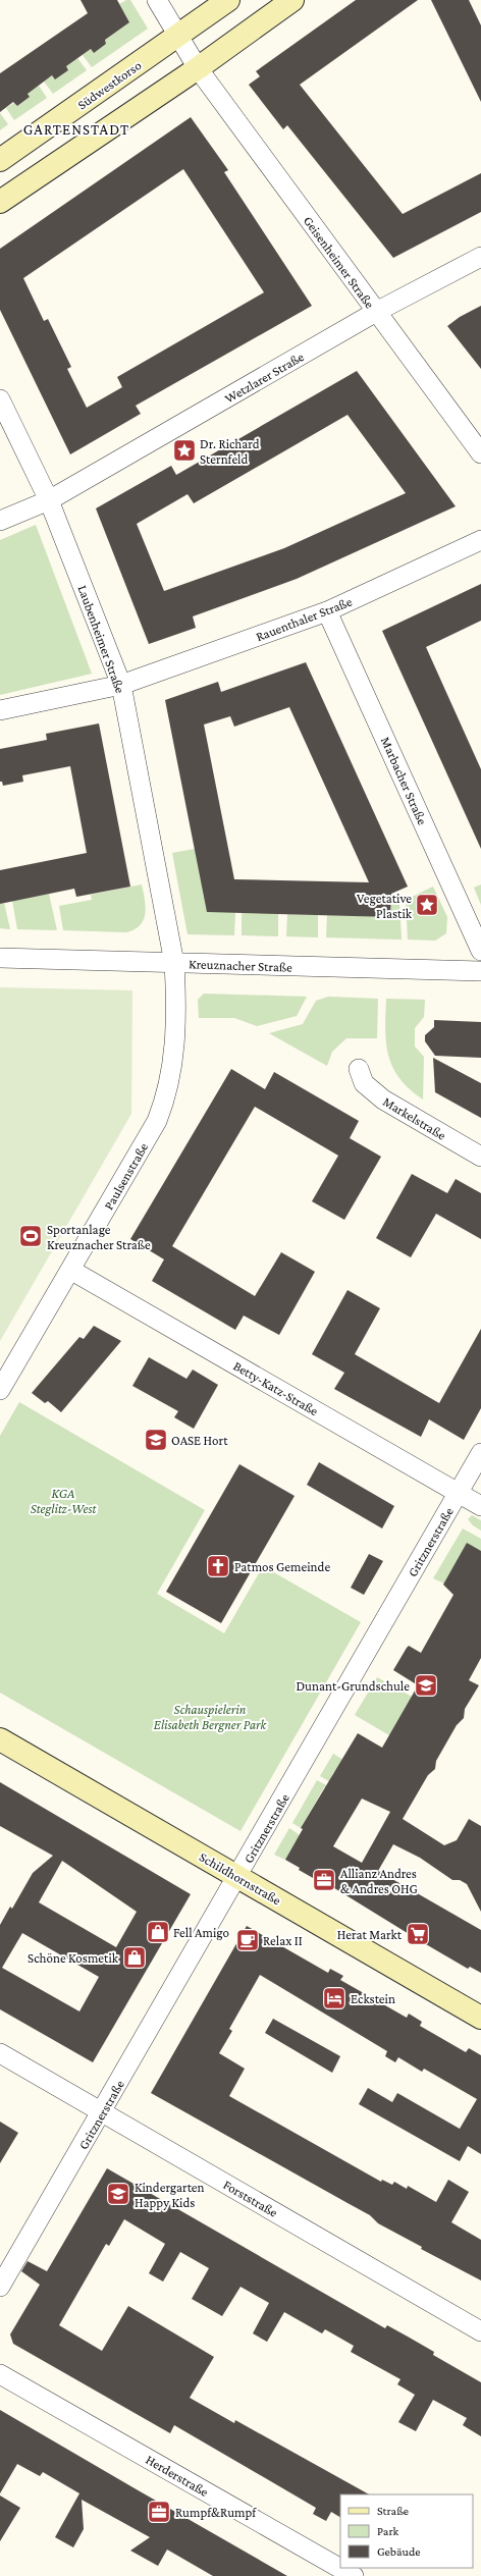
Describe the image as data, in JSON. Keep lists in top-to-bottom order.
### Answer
{
  "streets": {
    "street": [
      "Südwestkorso",
      "Geisenheimer Straße",
      "Wetzlarer Straße",
      "Rauenthaler Straße",
      "Laubenheimer Straße",
      "Marbacher Straße",
      "Kreuznacher Straße",
      "Markelstraße",
      "Paulsenstraße",
      "Betty-Katz-Straße",
      "Gritznerstraße",
      "Schildhornstraße",
      "Forststraße",
      "Herderstraße"
    ]
  },
  "crossings": [
    ["Geisenheimer Straße", "Wetzlarer Straße"],
    ["Wetzlarer Straße", "Laubenheimer Straße"],
    ["Rauenthaler Straße", "Laubenheimer Straße"],
    ["Rauenthaler Straße", "Marbacher Straße"],
    ["Laubenheimer Straße", "Kreuznacher Straße"],
    ["Laubenheimer Straße", "Paulsenstraße"],
    ["Kreuznacher Straße", "Paulsenstraße"],
    ["Paulsenstraße", "Betty-Katz-Straße"],
    ["Betty-Katz-Straße", "Gritznerstraße"],
    ["Gritznerstraße", "Schildhornstraße"],
    ["Gritznerstraße", "Forststraße"]
  ],
  "districts": ["GARTENSTADT"],
  "parks": ["KGA Steglitz-West", "Schauspielerin Elisabeth Bergner Park"],
  "places": {
    "place": ["Dr. Richard Sternfeld", "Vegetative Plastik"],
    "sports": ["Sportanlage Kreuznacher Straße"],
    "school or university": ["OASE Hort", "Dunant-Grundschule", "Kindergarten Happy Kids"],
    "church": ["Patmos Gemeinde"],
    "office": ["Allianz Andres & Andres OHG", "Rumpf&Rumpf"],
    "shop": ["Fell Amigo", "Schöne Kosmetik"],
    "supermarket": ["Herat Markt"],
    "cafe": ["Relax II"],
    "hotel": ["Eckstein"]
  },
  "legend": ["Straße", "Park", "Gebäude"]
}
